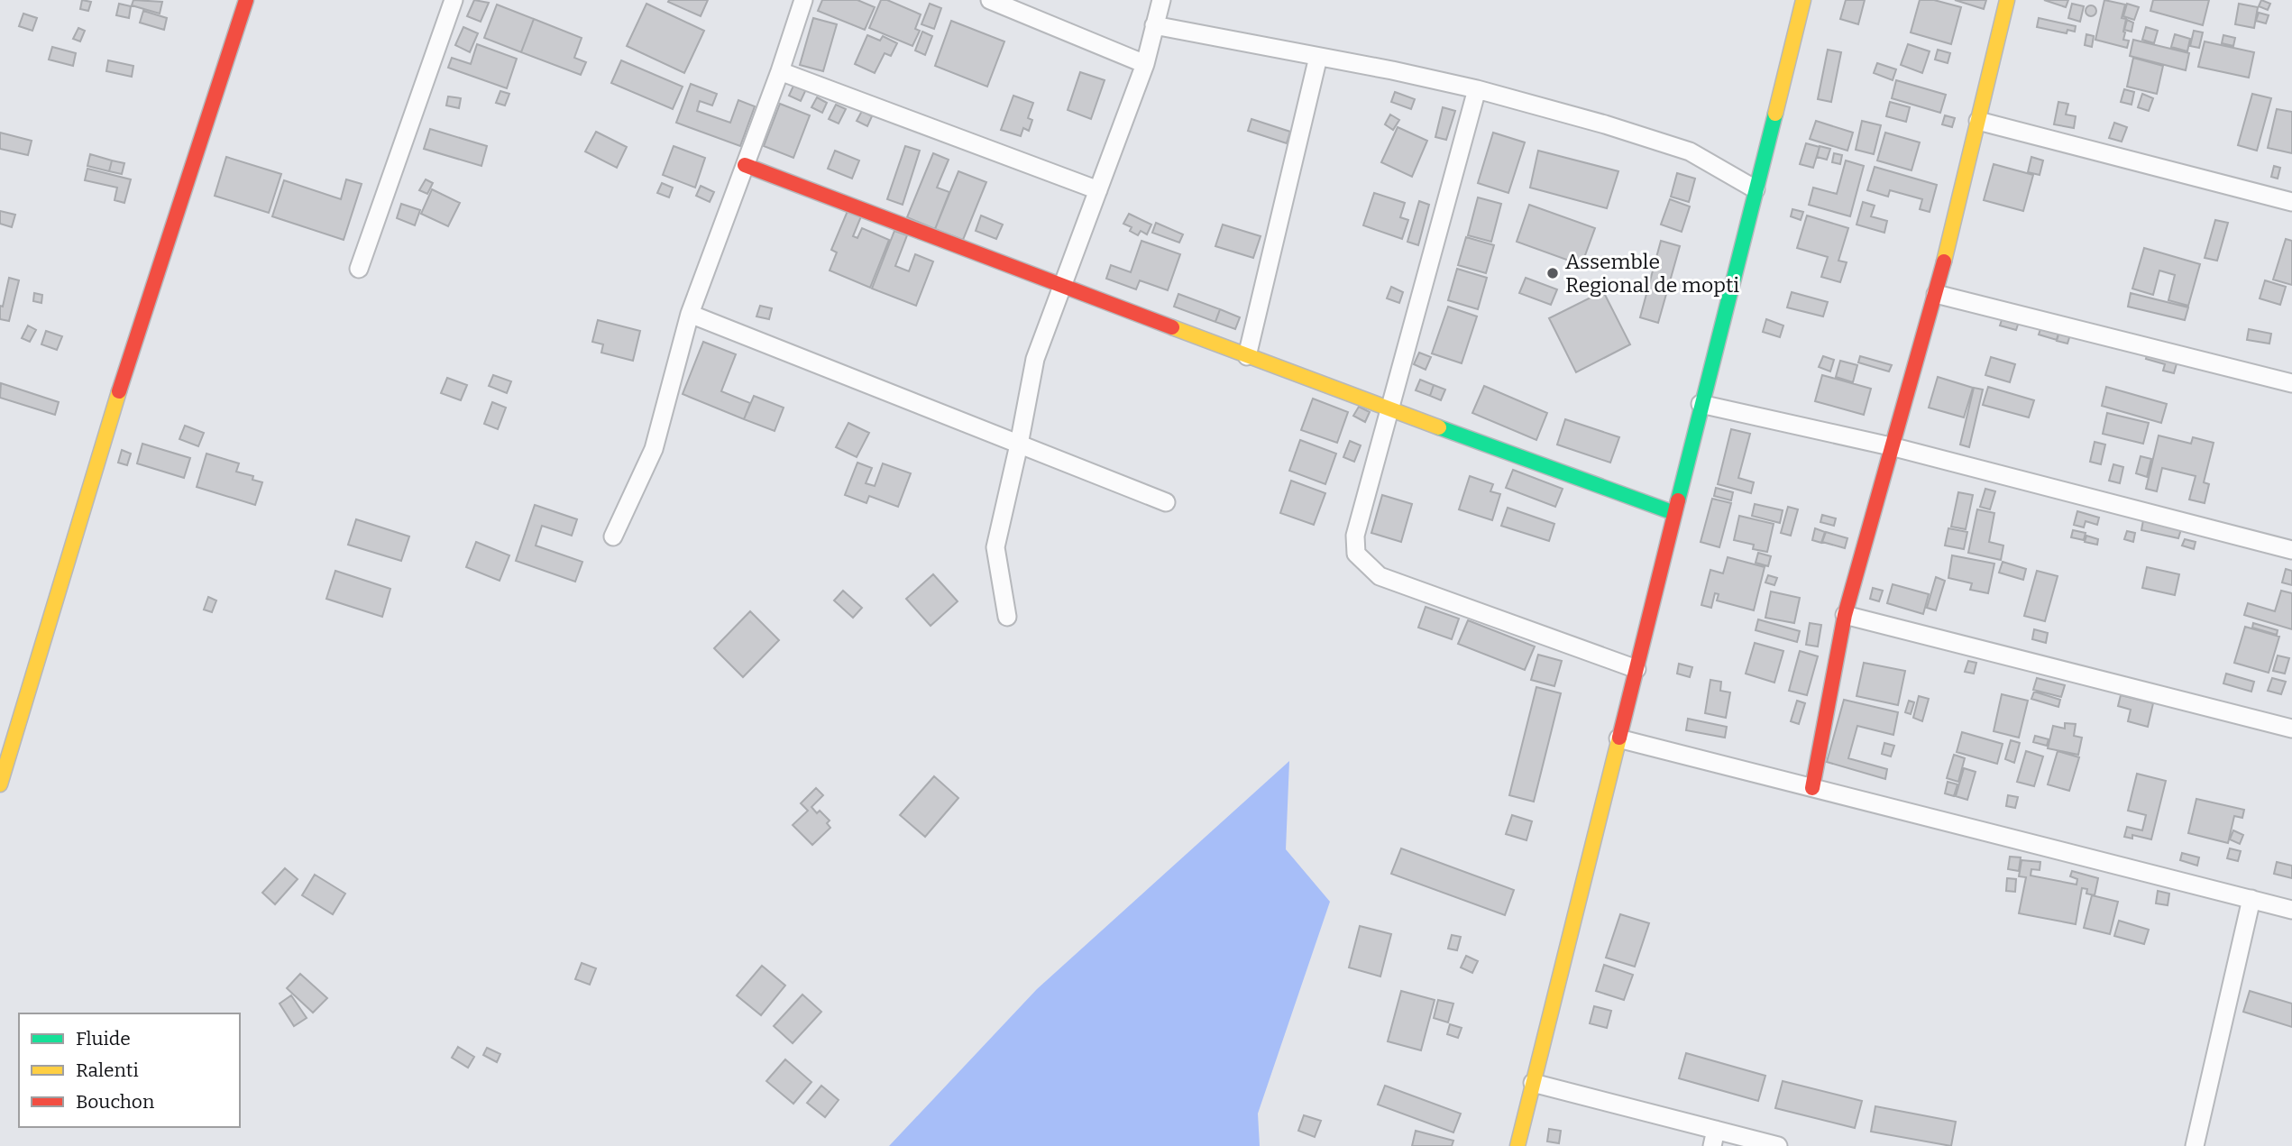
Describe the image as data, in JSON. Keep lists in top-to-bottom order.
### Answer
{
  "places": ["Assemble Regional de mopti"],
  "legend": ["Fluide", "Ralenti", "Bouchon"]
}
